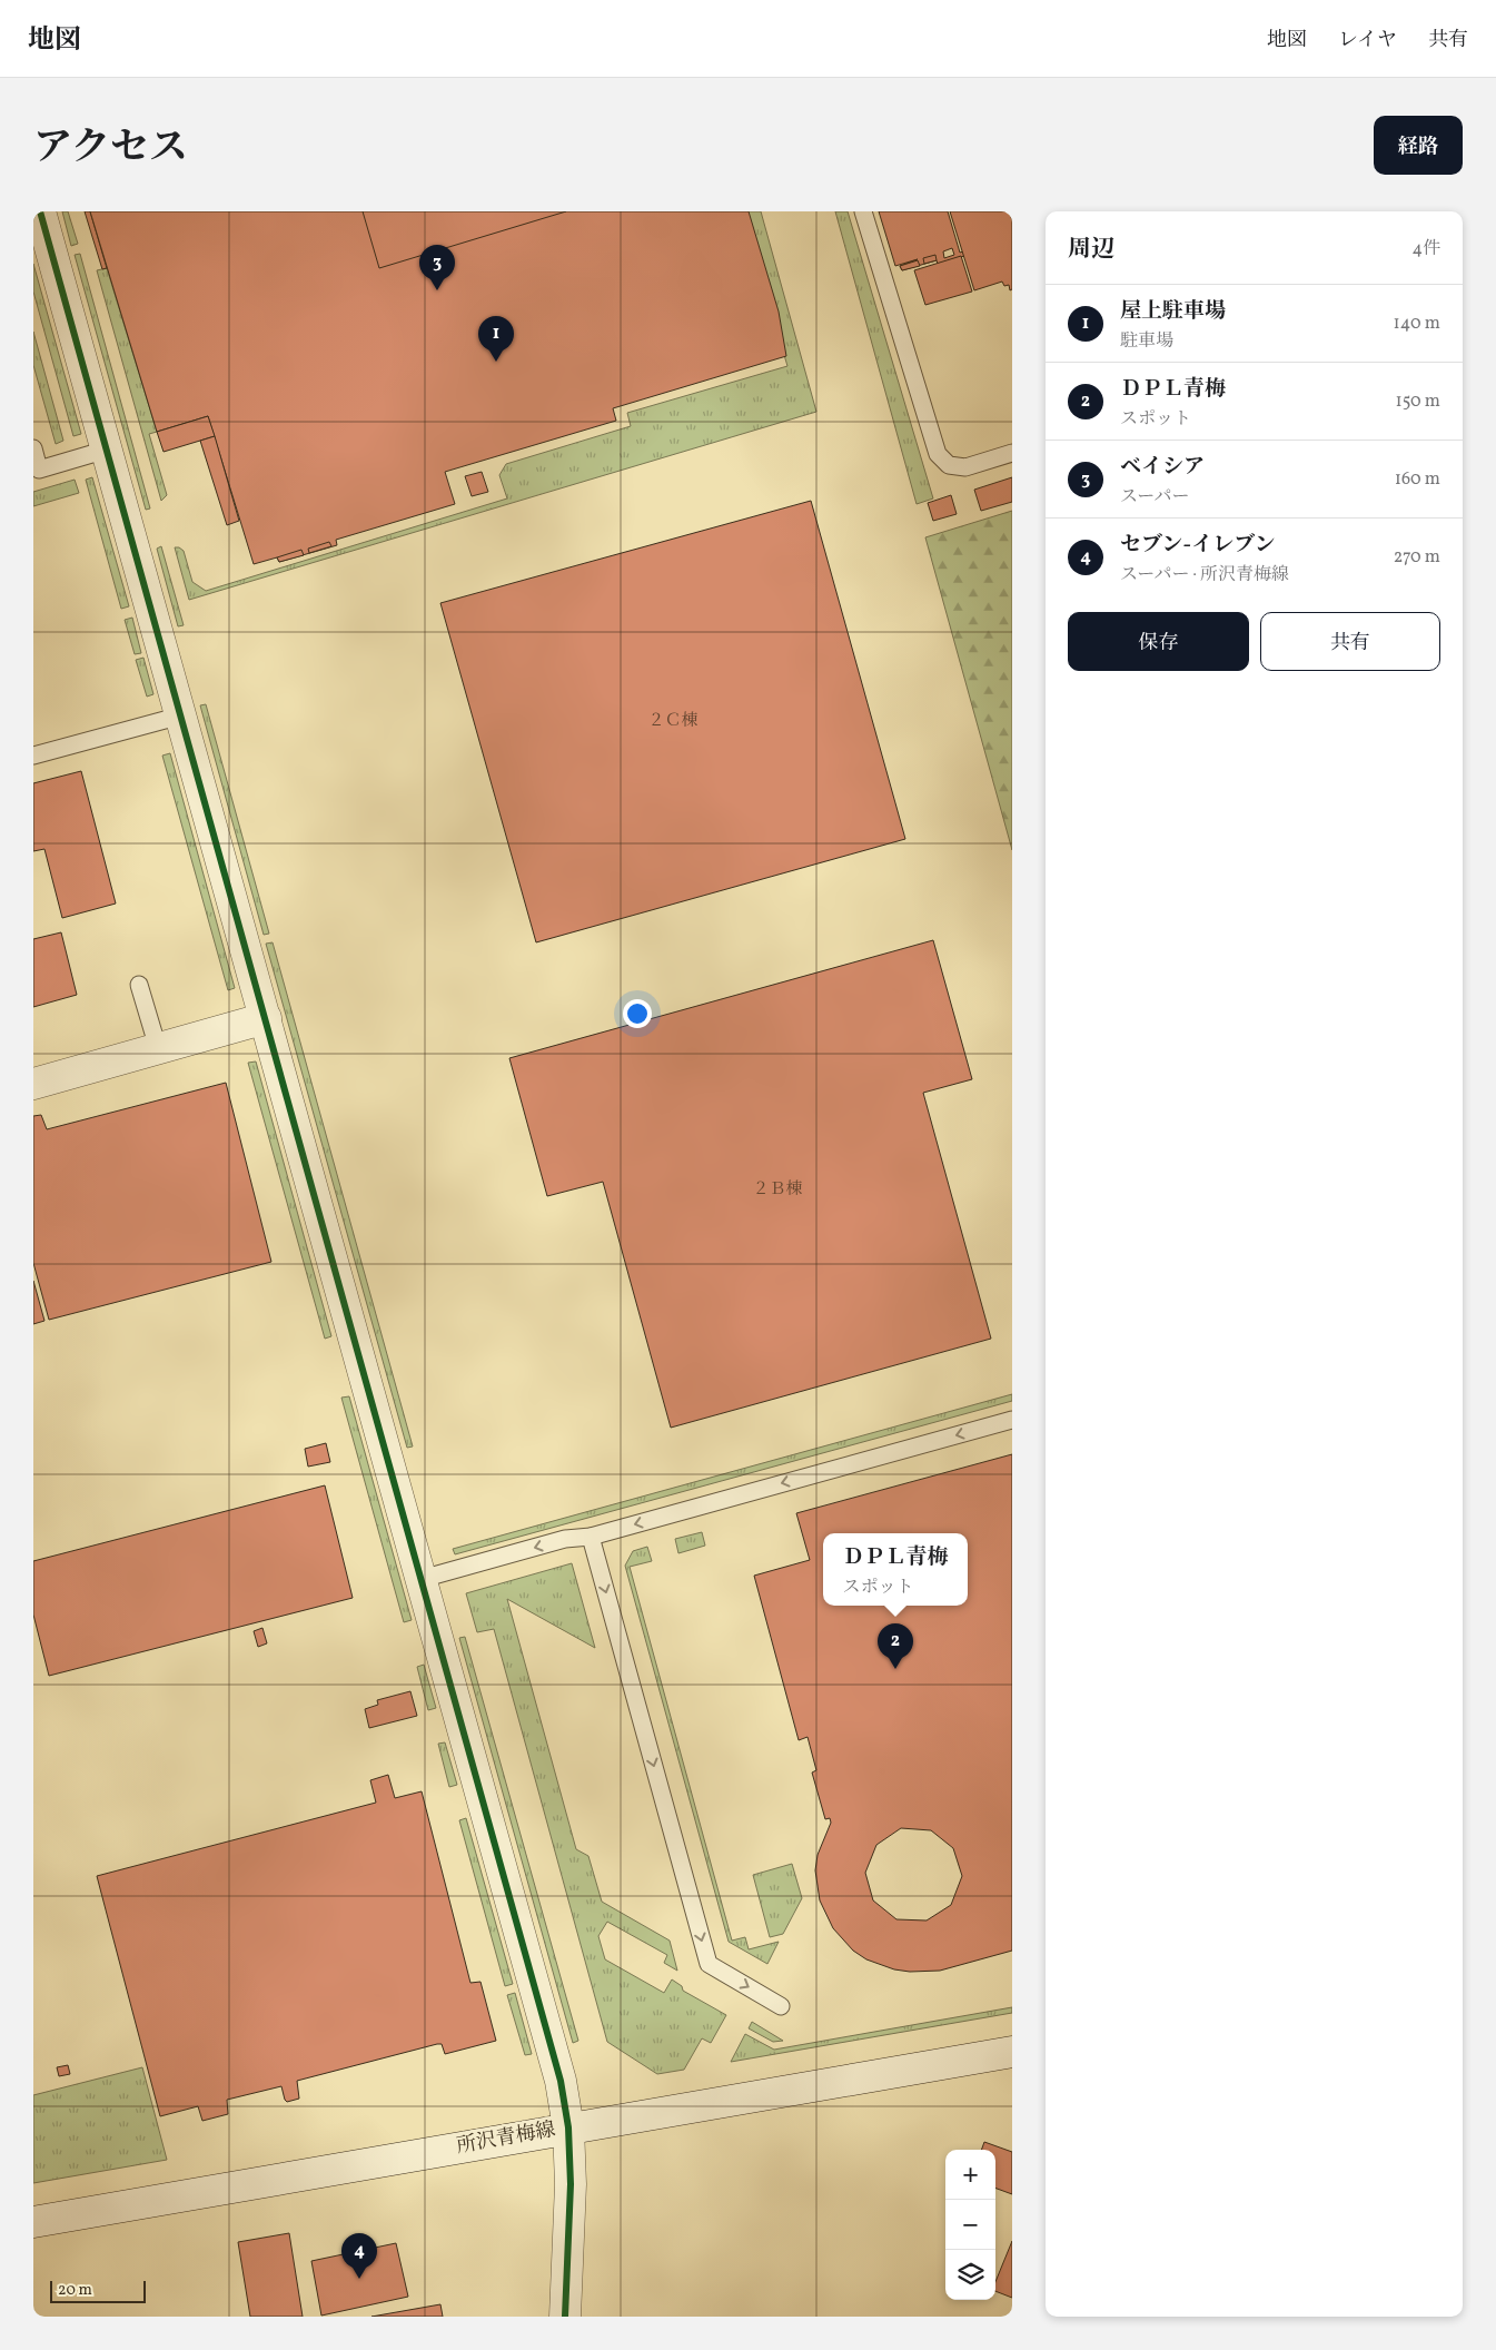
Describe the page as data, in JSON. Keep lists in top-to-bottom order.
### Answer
{
  "streets": {
    "street": ["所沢青梅線"]
  },
  "house_numbers": ["２Ｃ棟", "２Ｂ棟"],
  "scale_bar": "20 m",
  "page": {
    "header": "地図",
    "nav": ["地図", "レイヤ", "共有"],
    "title": "アクセス",
    "buttons": [
      "経路",
      ["保存", "共有"]
    ],
    "heading": ["周辺", "4件"],
    "pins": [
      "3",
      "1",
      "2",
      "4"
    ],
    "list": [
      {
        "mark": "1",
        "name": "屋上駐車場",
        "note": "駐車場",
        "value": "140 m"
      },
      {
        "mark": "2",
        "name": "ＤＰＬ青梅",
        "note": "スポット",
        "value": "150 m"
      },
      {
        "mark": "3",
        "name": "ベイシア",
        "note": "スーパー",
        "value": "160 m"
      },
      {
        "mark": "4",
        "name": "セブン-イレブン",
        "note": "スーパー · 所沢青梅線",
        "value": "270 m"
      }
    ],
    "popup": ["ＤＰＬ青梅", "スポット"],
    "map_buttons": ["+", "−"],
    "scale": "20 m"
  }
}
